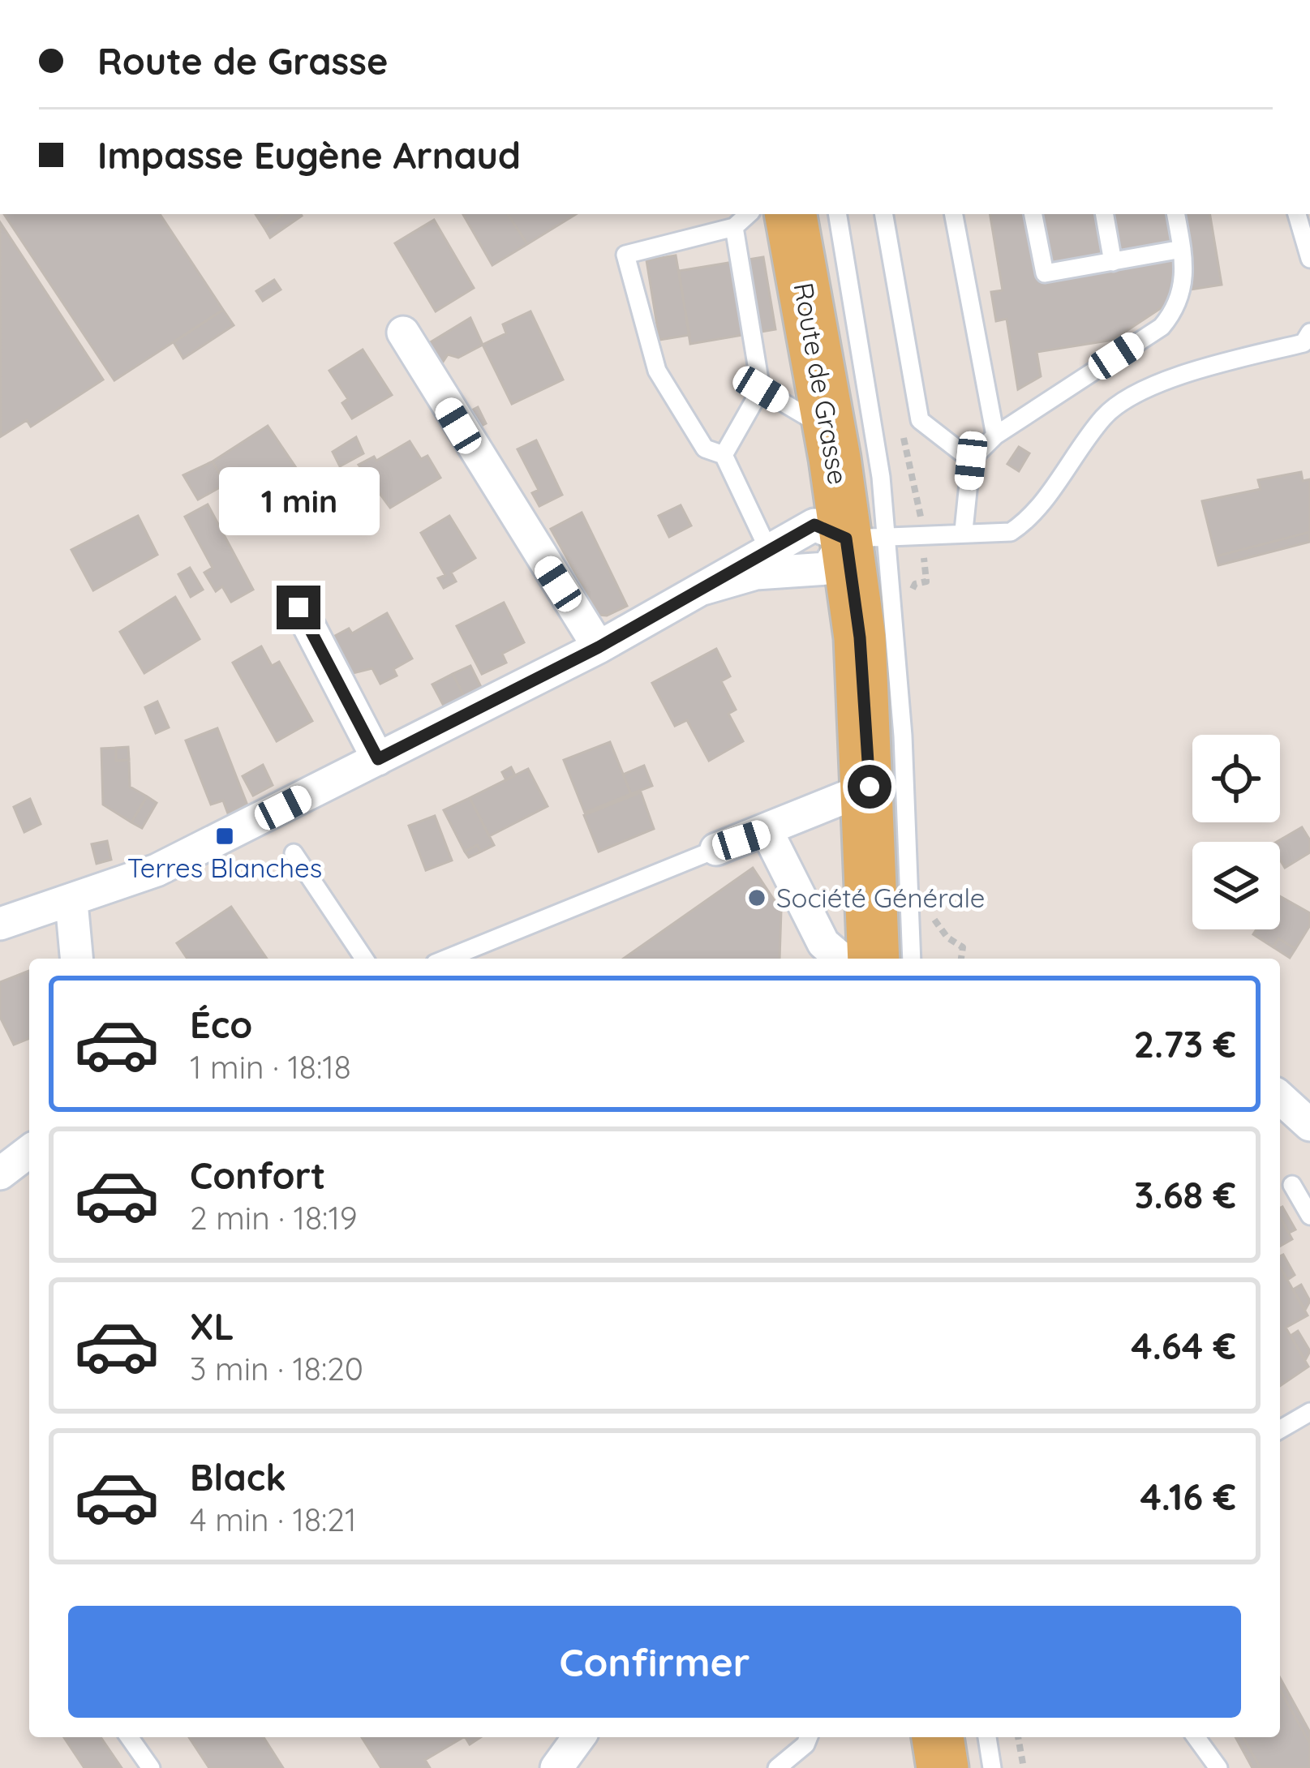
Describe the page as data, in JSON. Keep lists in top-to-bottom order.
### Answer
{
  "streets": {
    "main road": ["Route de Grasse"]
  },
  "places": {
    "transit": ["Terres Blanches"],
    "other": ["Société Générale"]
  },
  "page": {
    "banner": ["Route de Grasse", "Impasse Eugène Arnaud"],
    "bubble": "1 min",
    "list": [
      {
        "name": "Éco",
        "note": "1 min · 18:18",
        "value": "2.73 €"
      },
      {
        "name": "Confort",
        "note": "2 min · 18:19",
        "value": "3.68 €"
      },
      {
        "name": "XL",
        "note": "3 min · 18:20",
        "value": "4.64 €"
      },
      {
        "name": "Black",
        "note": "4 min · 18:21",
        "value": "4.16 €"
      }
    ],
    "buttons": "Confirmer"
  }
}
